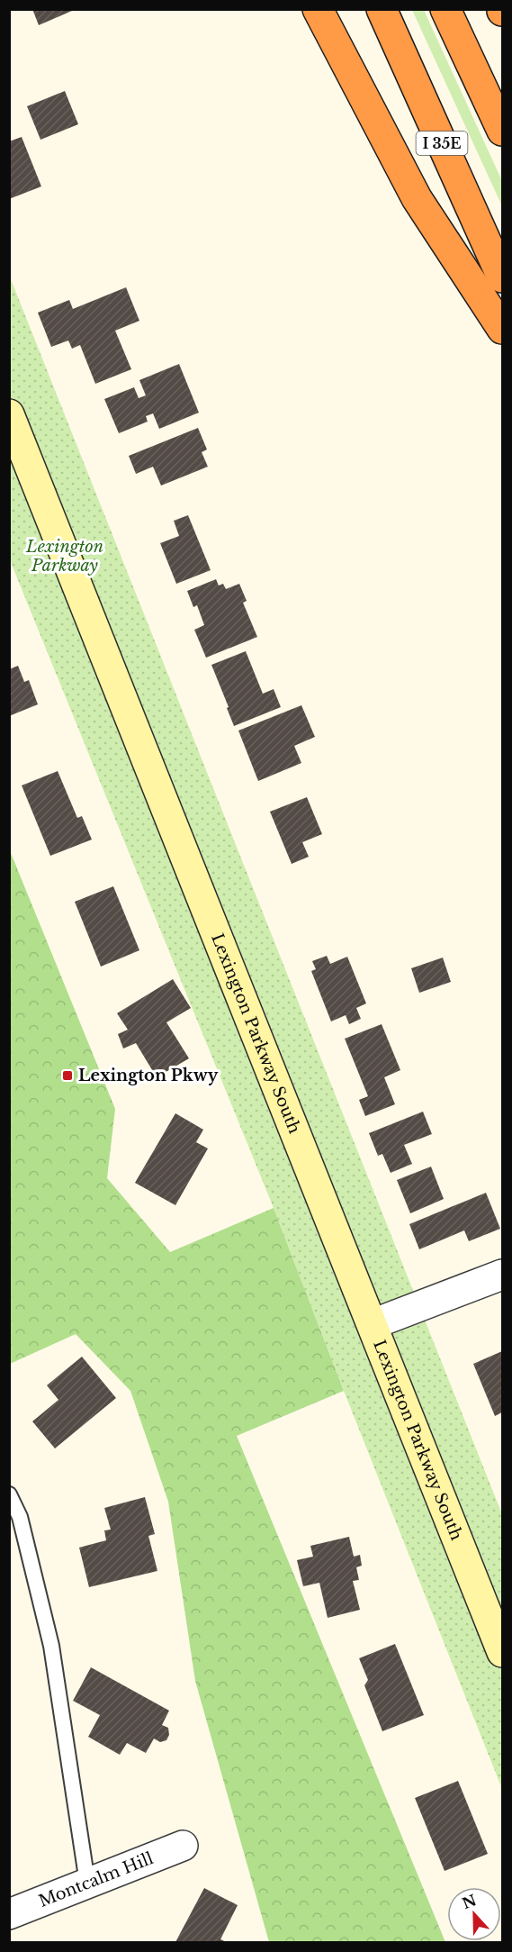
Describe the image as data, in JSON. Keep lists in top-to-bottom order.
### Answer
{
  "streets": {
    "highway": ["I 35E"],
    "street": ["Lexington Parkway South", "Montcalm Hill"]
  },
  "parks": ["Lexington Parkway"],
  "places": {
    "transit": ["Lexington Pkwy"]
  },
  "north": "top"
}
